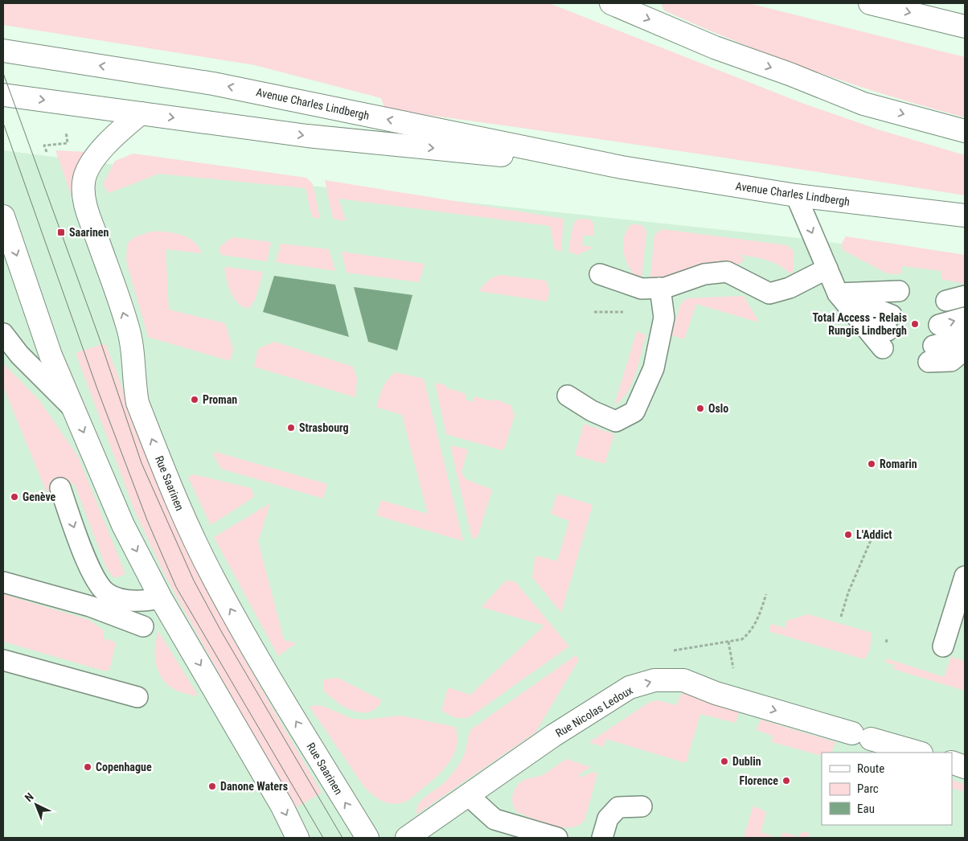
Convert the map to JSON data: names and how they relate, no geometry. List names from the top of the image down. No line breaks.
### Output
{"streets":{"main road":["Avenue Charles Lindbergh","Rue Saarinen","Rue Nicolas Ledoux"]},"crossings":[["Avenue Charles Lindbergh","Rue Saarinen"]],"one_way":["Rue Nicolas Ledoux"],"places":{"transit":["Saarinen"],"other":["Total Access - Relais Rungis Lindbergh","Proman","Oslo","Strasbourg","Romarin","Genève","L'Addict","Dublin","Copenhague","Florence","Danone Waters"]},"legend":["Route","Parc","Eau"],"north":"top left"}
